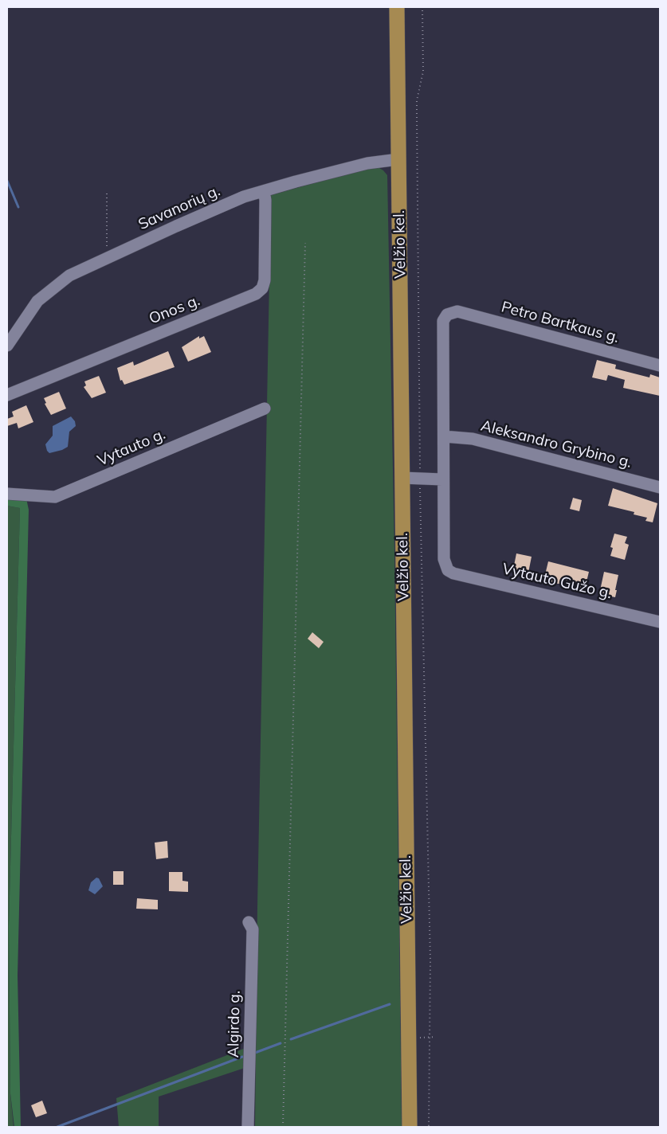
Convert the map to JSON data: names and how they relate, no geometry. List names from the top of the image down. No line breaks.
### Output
{"streets":{"main road":["Velžio kel."],"street":["Savanorių g.","Onos g.","Petro Bartkaus g.","Aleksandro Grybino g.","Vytauto g.","Vytauto Gužo g.","Algirdo g."]},"crossings":[["Savanorių g.","Velžio kel."],["Savanorių g.","Onos g."],["Petro Bartkaus g.","Aleksandro Grybino g."]]}
